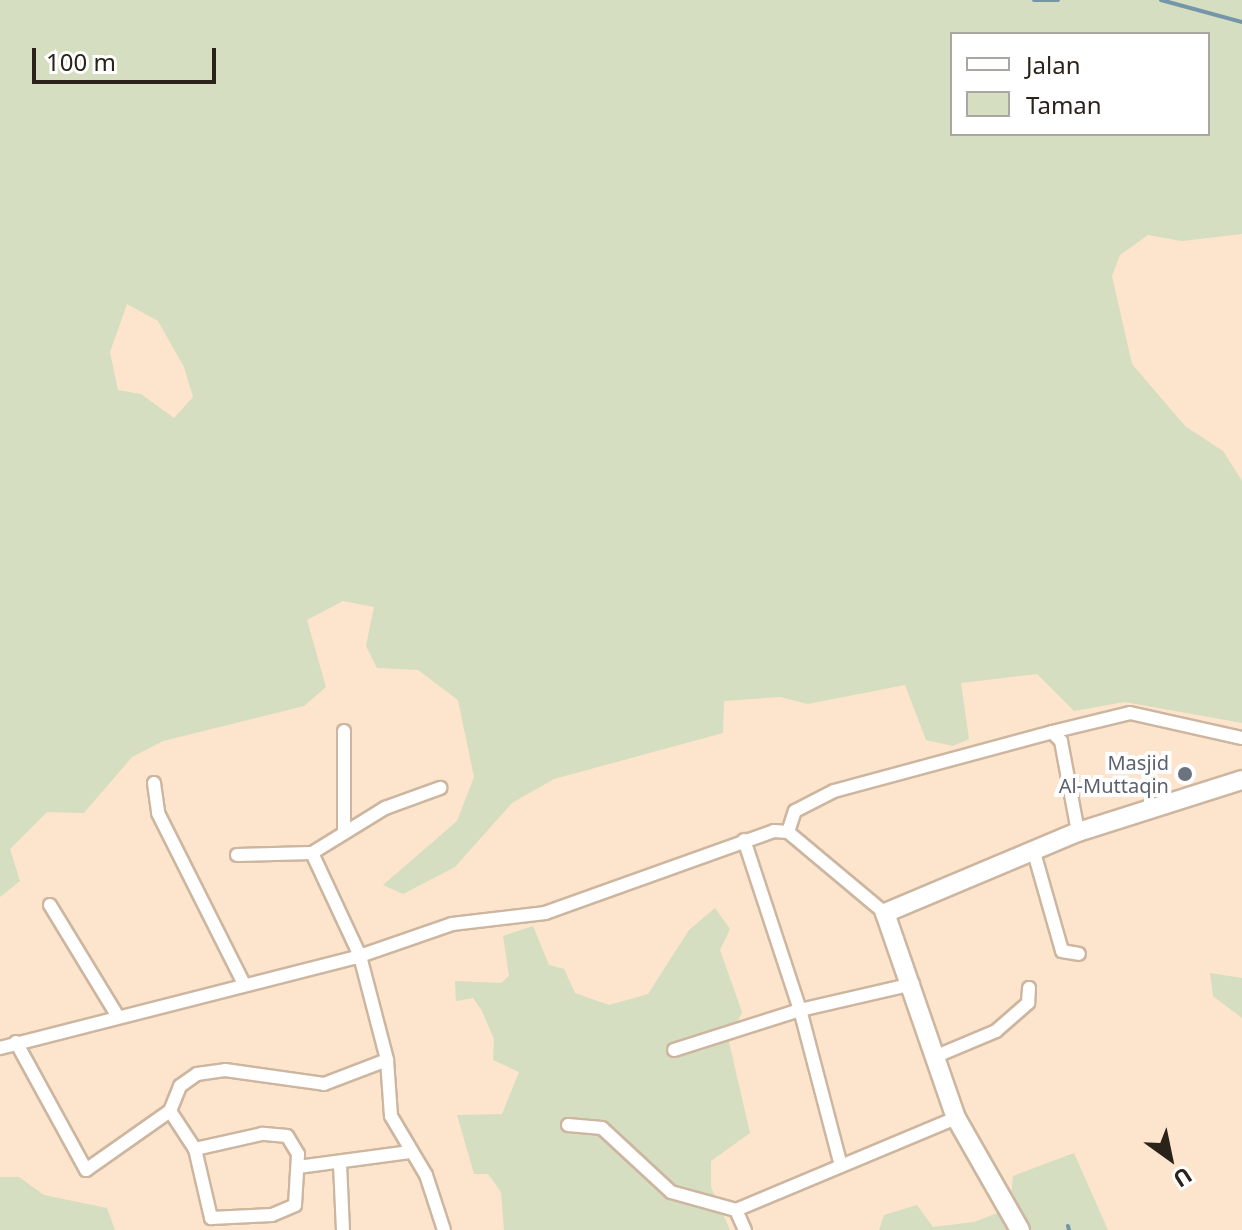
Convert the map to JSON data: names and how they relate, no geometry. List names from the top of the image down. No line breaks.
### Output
{"places":["Masjid Al-Muttaqin"],"legend":["Jalan","Taman"],"scale_bar":"100 m","north":"bottom right"}
